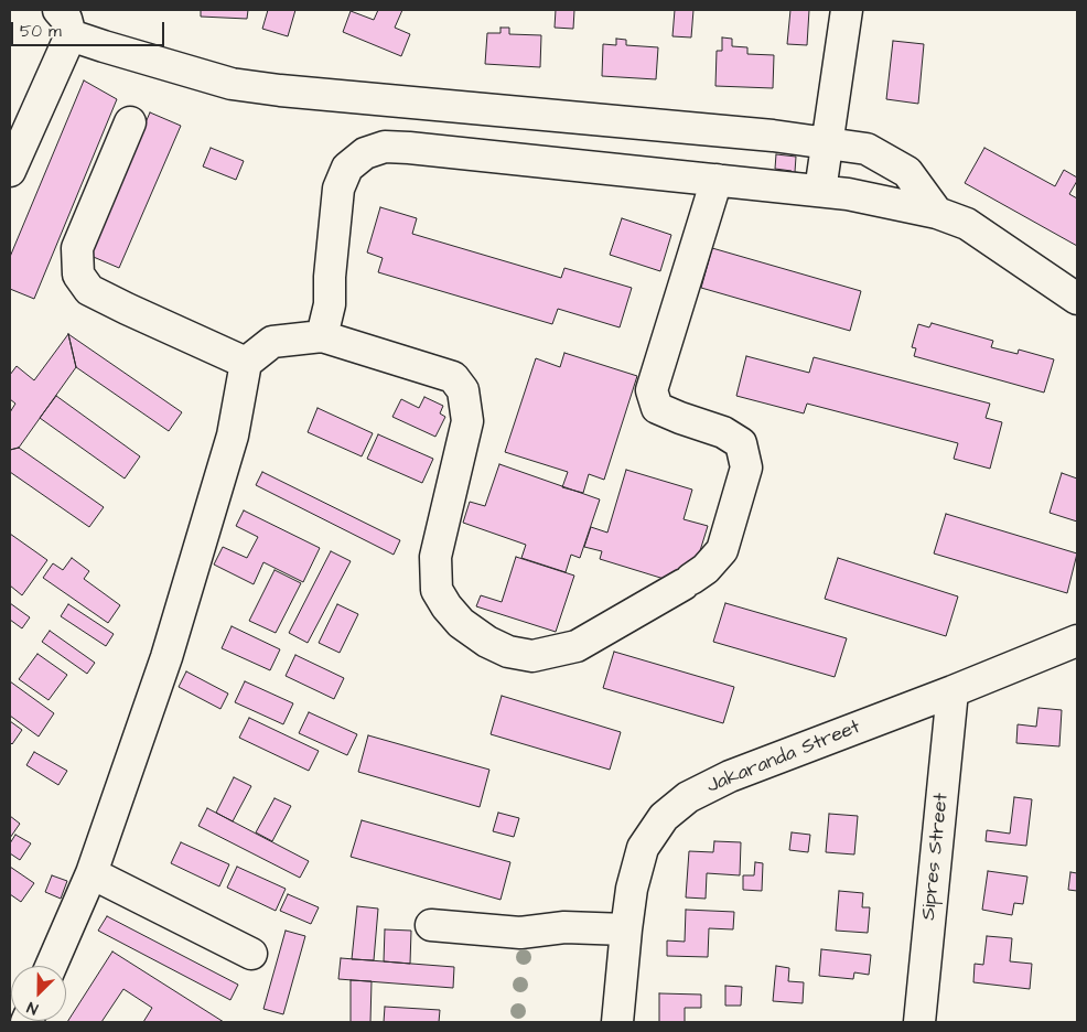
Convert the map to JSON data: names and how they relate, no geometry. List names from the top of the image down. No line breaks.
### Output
{"streets":{"street":["Jakaranda Street","Sipres Street"]},"crossings":[["Jakaranda Street","Sipres Street"]],"scale_bar":"50 m","north":"bottom left"}
